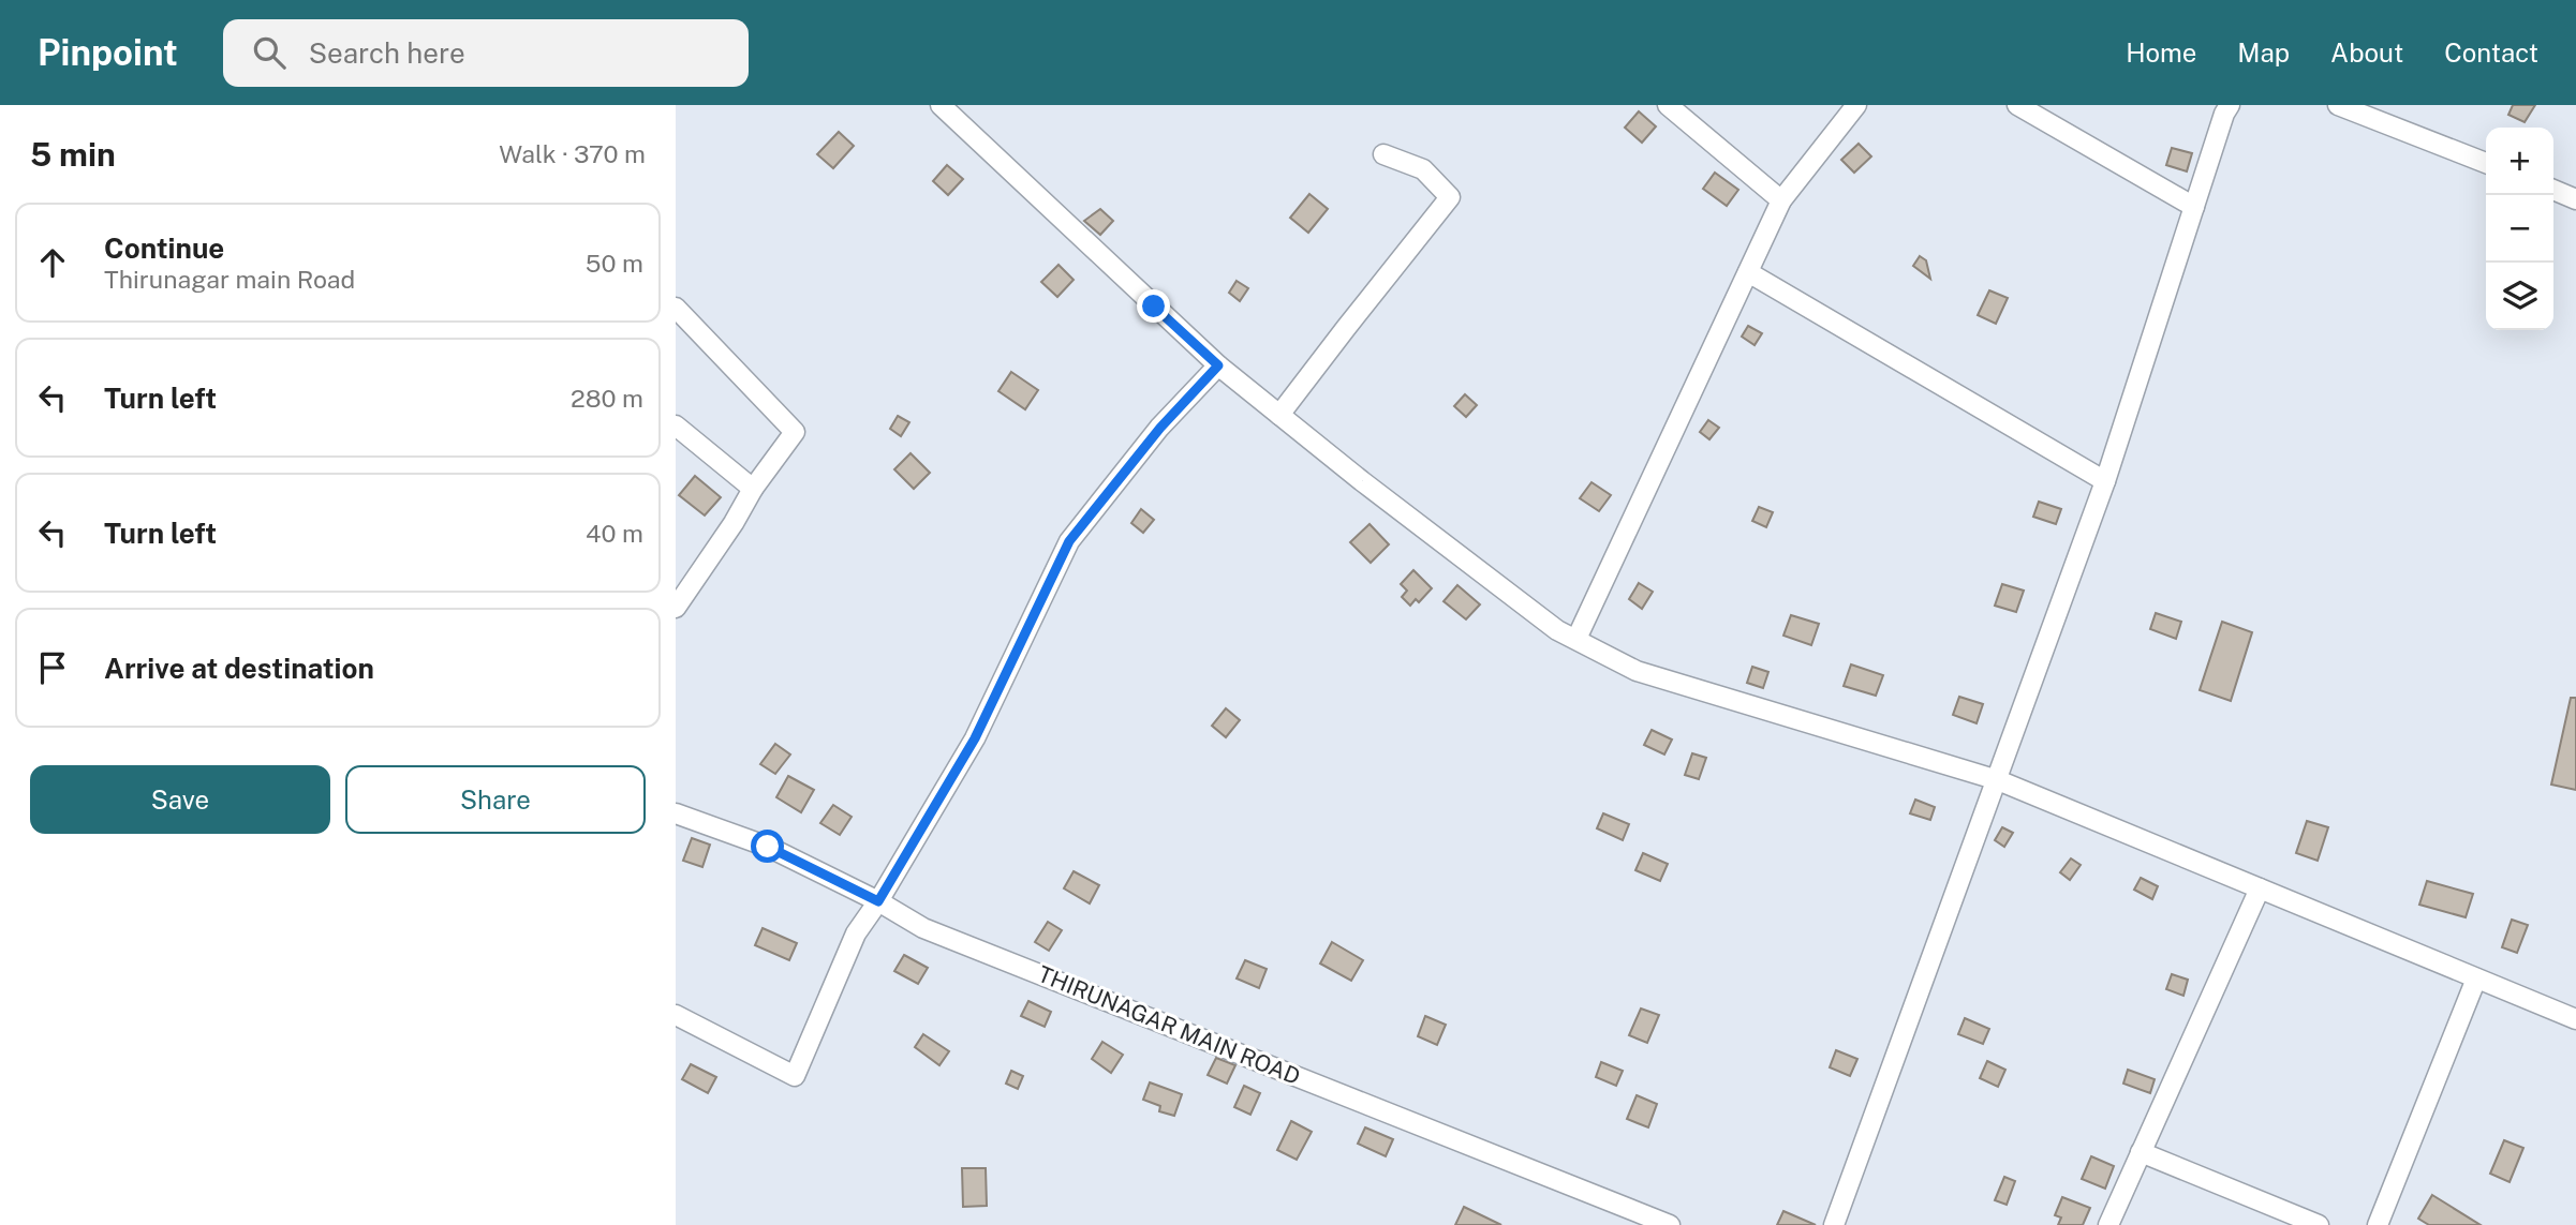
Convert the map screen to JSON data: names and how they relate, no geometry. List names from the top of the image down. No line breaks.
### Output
{"streets":{"street":["THIRUNAGAR MAIN ROAD"]},"page":{"header":"Pinpoint","search":"Search here","nav":["Home","Map","About","Contact"],"heading":["5 min","Walk · 370 m"],"map_buttons":["+","−"],"list":[["Continue","Thirunagar main Road","50 m"],["Turn left","280 m"],["Turn left","40 m"],"Arrive at destination"],"buttons":["Save","Share"]}}
